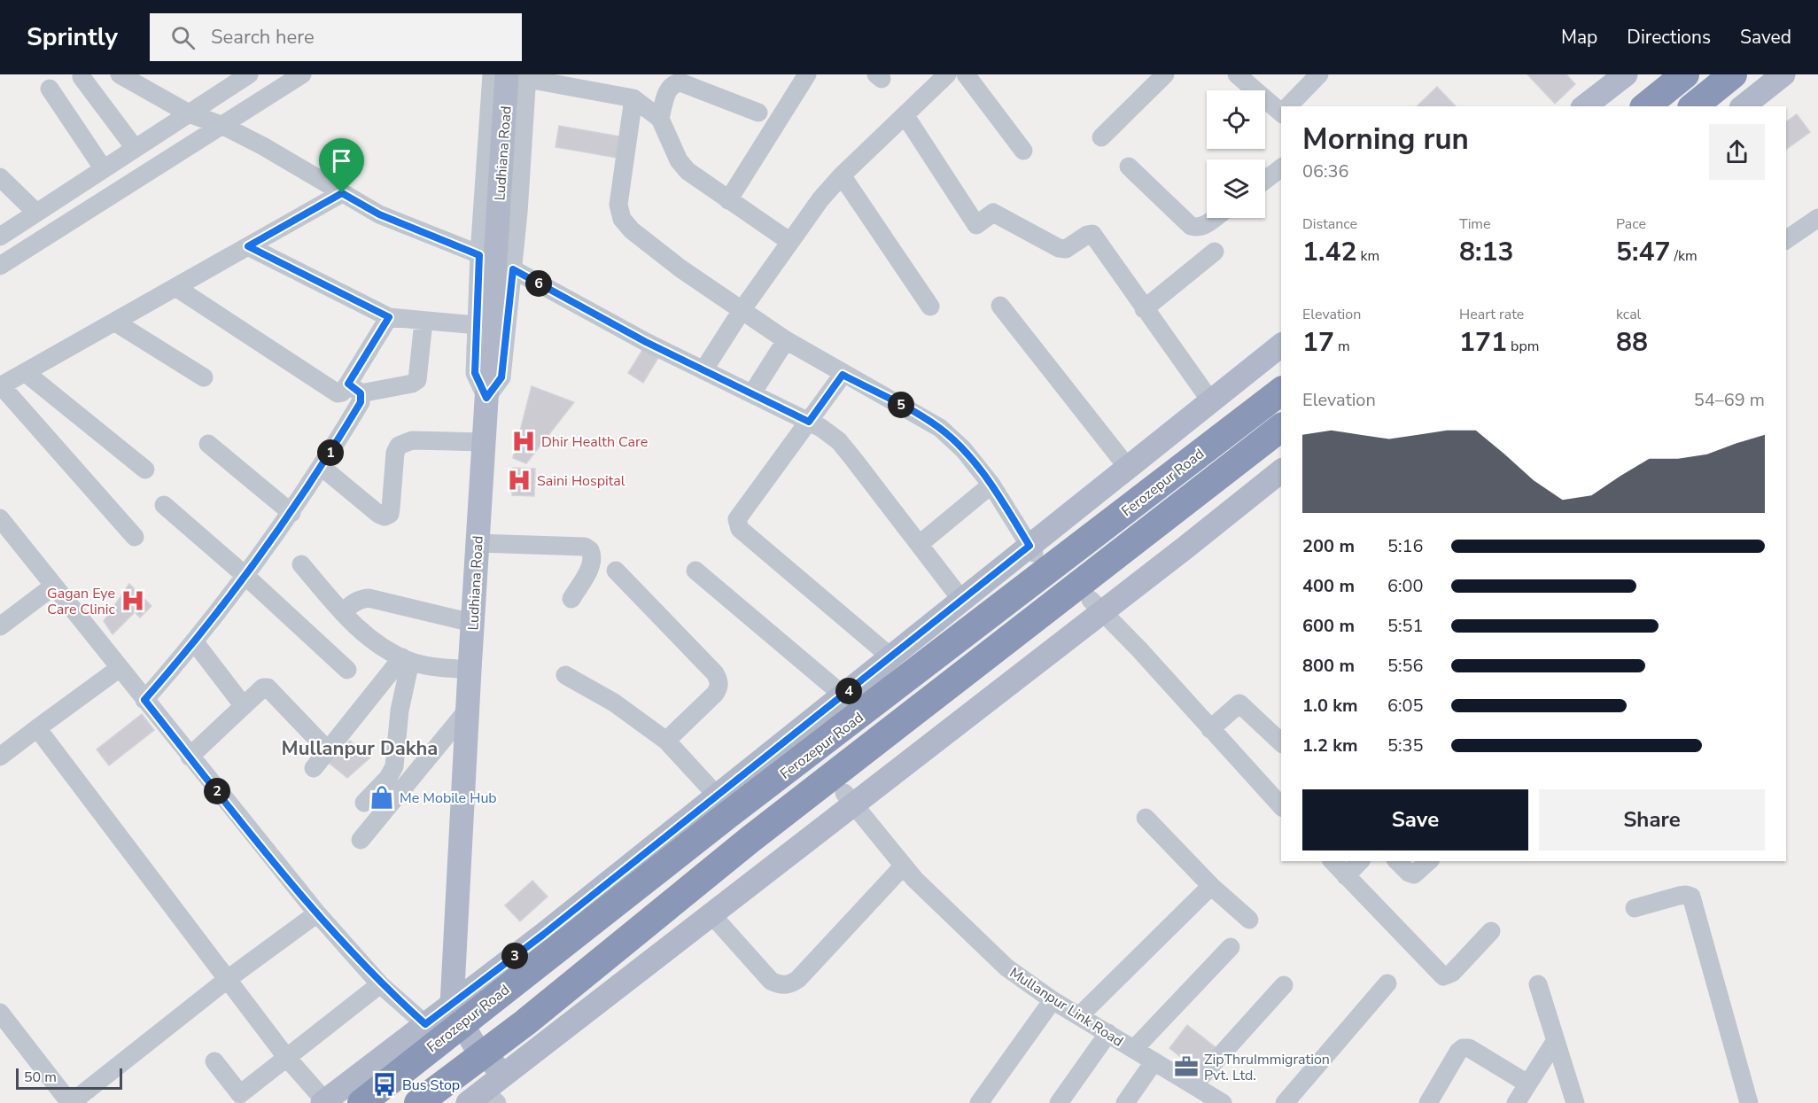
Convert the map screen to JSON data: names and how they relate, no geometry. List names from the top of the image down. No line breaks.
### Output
{"streets":{"highway":["Ferozepur Road"],"main road":["Ludhiana Road"],"street":["Mullanpur Link Road"]},"districts":["Mullanpur Dakha"],"places":{"hospital":["Dhir Health Care","Saini Hospital","Gagan Eye Care Clinic"],"shop":["Me Mobile Hub"],"office":["ZipThruImmigration Pvt. Ltd."],"bus stop":["Bus Stop"]},"scale_bar":"50 m","page":{"header":"Sprintly","search":"Search here","nav":["Map","Directions","Saved"],"heading":["Morning run","06:36"],"stats":[["Distance","1.42 km"],["Time","8:13"],["Pace","5:47 /km"],["Elevation","17 m"],["Heart rate","171 bpm"],["kcal","88"]],"pins":["6","5","1","4","2","3"],"chart":["Elevation","54–69 m"],"list":[{"name":"200 m","note":"5:16"},{"name":"400 m","note":"6:00"},{"name":"600 m","note":"5:51"},{"name":"800 m","note":"5:56"},{"name":"1.0 km","note":"6:05"},{"name":"1.2 km","note":"5:35"}],"buttons":["Save","Share"],"scale":"50 m"}}
